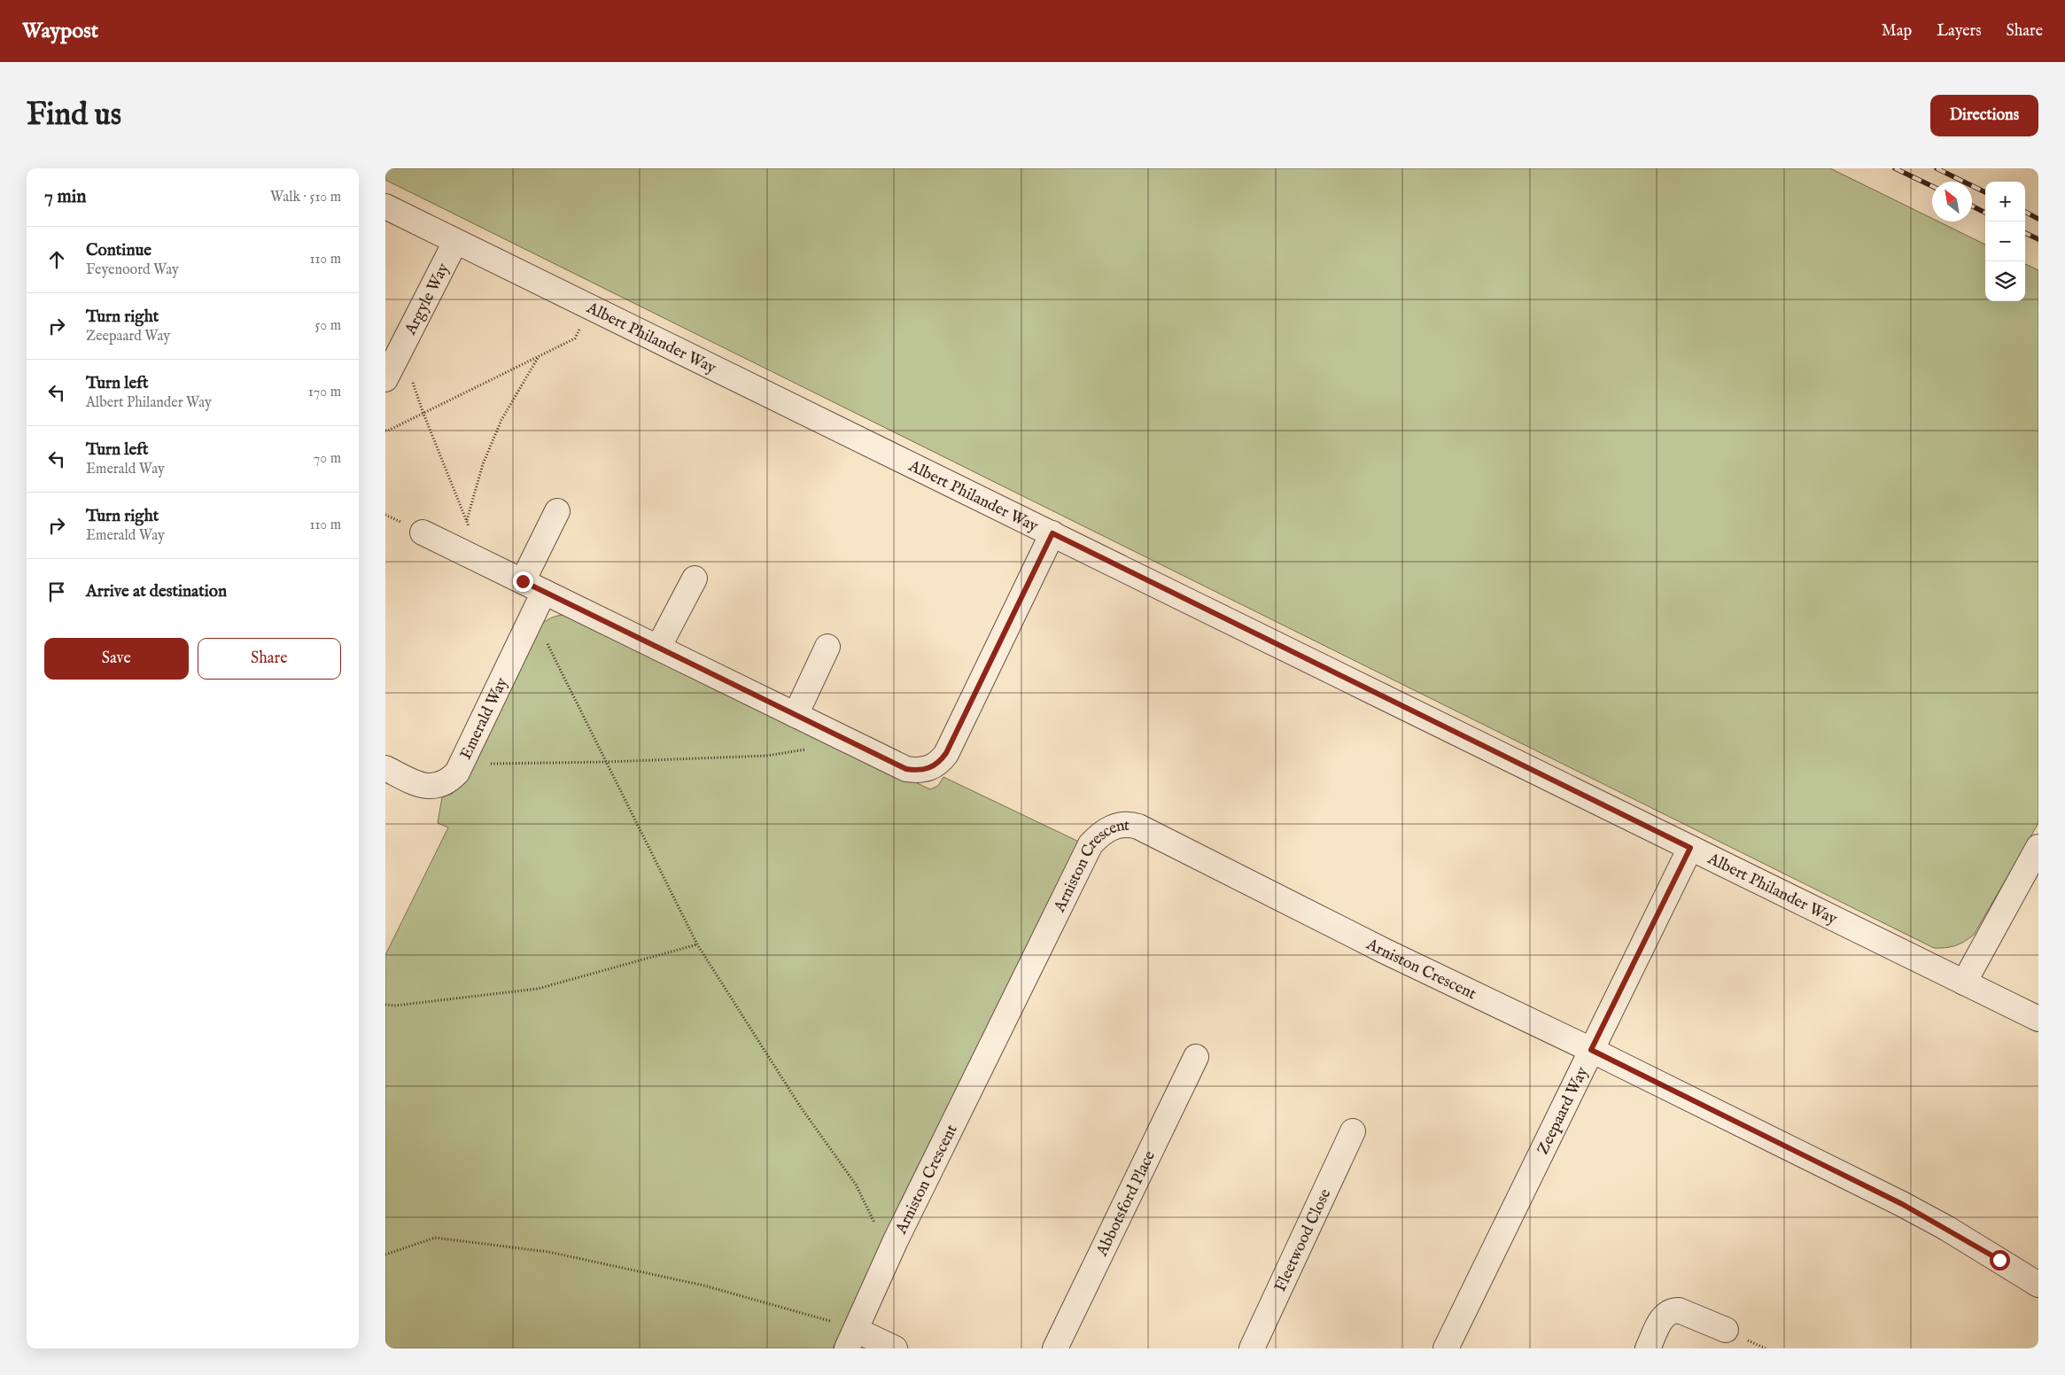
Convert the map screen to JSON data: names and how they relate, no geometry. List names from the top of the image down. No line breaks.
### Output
{"streets":{"street":["Argyle Way","Albert Philander Way","Emerald Way","Arniston Crescent","Zeepaard Way","Abbotsford Place","Fleetwood Close"]},"crossings":[["Argyle Way","Albert Philander Way"],["Albert Philander Way","Zeepaard Way"],["Arniston Crescent","Zeepaard Way"]],"north":"top left","page":{"header":"Waypost","nav":["Map","Layers","Share"],"buttons":["Directions",["Save","Share"]],"title":"Find us","heading":["7 min","Walk · 510 m"],"map_buttons":["+","−"],"list":[["Continue","Feyenoord Way","110 m"],["Turn right","Zeepaard Way","50 m"],["Turn left","Albert Philander Way","170 m"],["Turn left","Emerald Way","70 m"],["Turn right","Emerald Way","110 m"],"Arrive at destination"]}}
